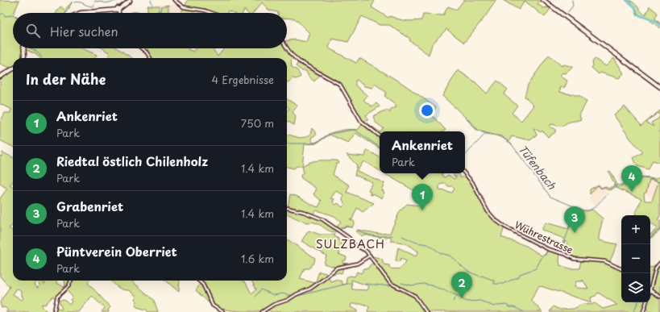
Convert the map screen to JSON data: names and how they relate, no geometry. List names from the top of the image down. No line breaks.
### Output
{"streets":{"street":["Wührestrasse"]},"districts":["SULZBACH"],"water":["Tüfenbach"],"page":{"search":"Hier suchen","heading":["In der Nähe","4 Ergebnisse"],"list":[{"mark":"1","name":"Ankenriet","note":"Park","value":"750 m"},{"mark":"2","name":"Riedtal östlich Chilenholz","note":"Park","value":"1.4 km"},{"mark":"3","name":"Grabenriet","note":"Park","value":"1.4 km"},{"mark":"4","name":"Püntverein Oberriet","note":"Park","value":"1.6 km"}],"popup":["Ankenriet","Park"],"pins":["4","1","3","2"],"map_buttons":["+","−"]}}
